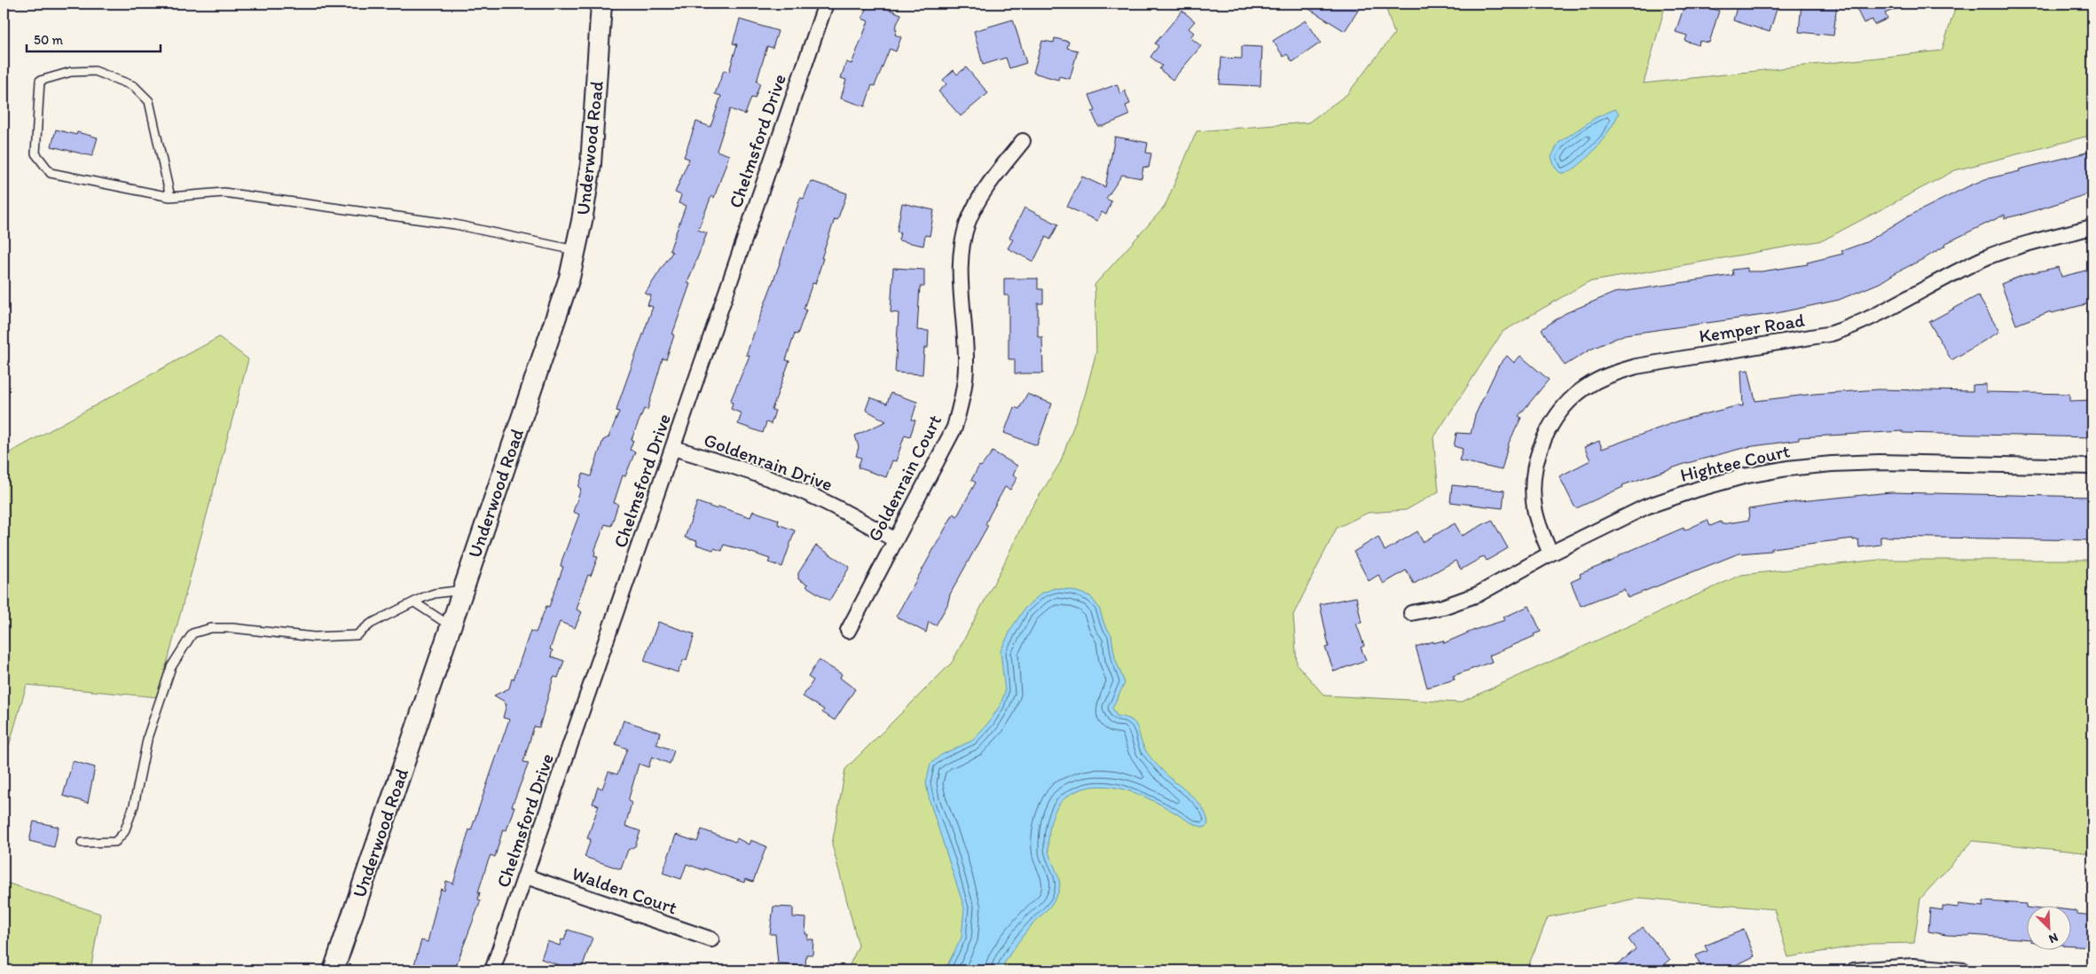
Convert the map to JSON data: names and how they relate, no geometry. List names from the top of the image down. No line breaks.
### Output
{"streets":{"street":["Chelmsford Drive","Underwood Road","Kemper Road","Goldenrain Drive","Hightee Court","Goldenrain Court","Walden Court"]},"crossings":[["Chelmsford Drive","Goldenrain Drive"],["Chelmsford Drive","Walden Court"],["Kemper Road","Hightee Court"],["Goldenrain Drive","Goldenrain Court"]],"scale_bar":"50 m","north":"bottom right"}
